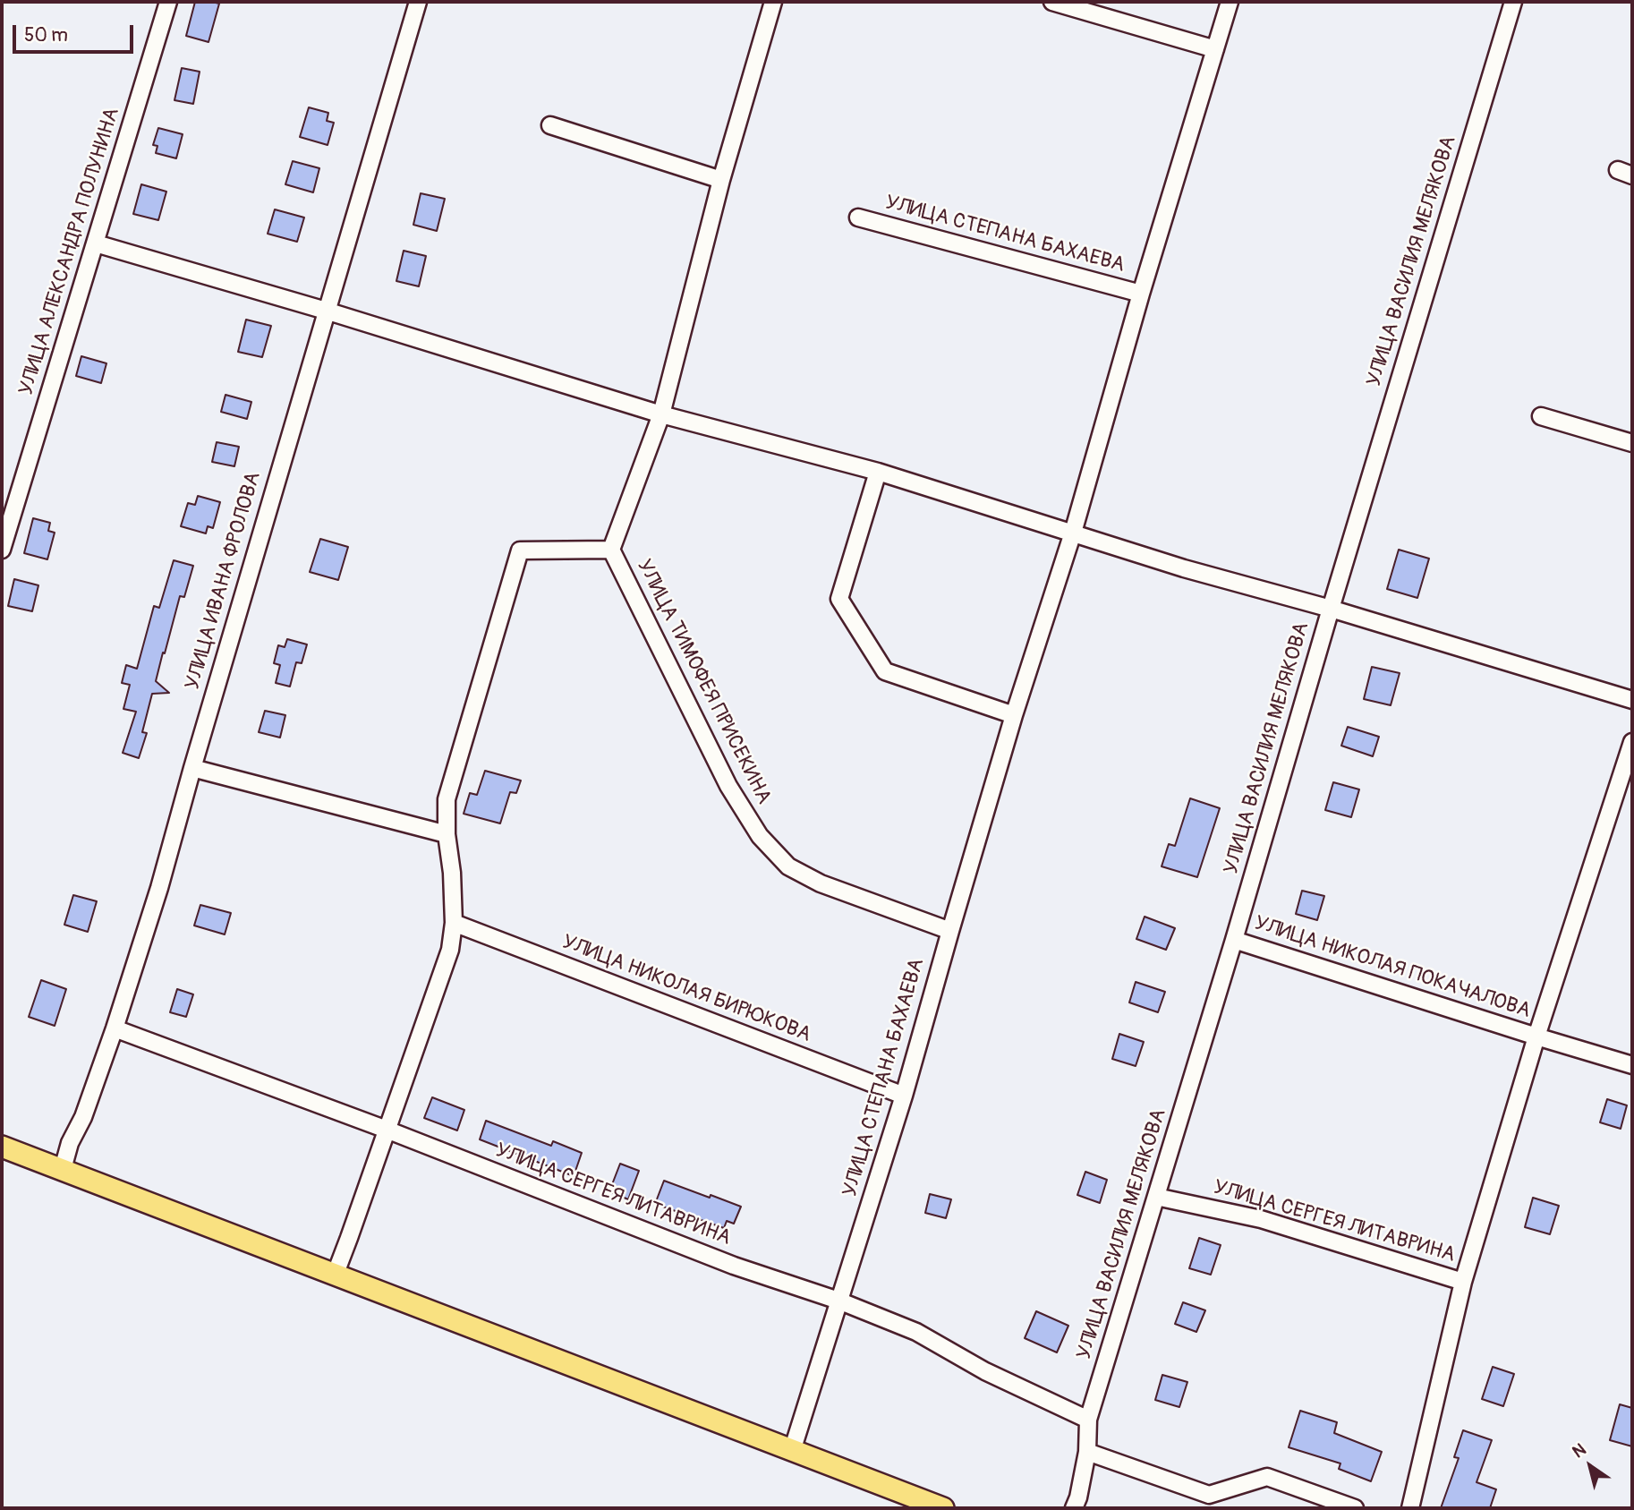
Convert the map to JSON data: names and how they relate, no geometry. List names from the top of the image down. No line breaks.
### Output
{"streets":{"street":["УЛИЦА СТЕПАНА БАХАЕВА","УЛИЦА АЛЕКСАНДРА ПОЛУНИНА","УЛИЦА ВАСИЛИЯ МЕЛЯКОВА","УЛИЦА ИВАНА ФРОЛОВА","УЛИЦА ТИМОФЕЯ ПРИСЕКИНА","УЛИЦА НИКОЛАЯ ПОКАЧАЛОВА","УЛИЦА НИКОЛАЯ БИРЮКОВА","УЛИЦА СЕРГЕЯ ЛИТАВРИНА"]},"crossings":[["УЛИЦА СТЕПАНА БАХАЕВА","УЛИЦА ТИМОФЕЯ ПРИСЕКИНА"],["УЛИЦА СТЕПАНА БАХАЕВА","УЛИЦА НИКОЛАЯ БИРЮКОВА"],["УЛИЦА СТЕПАНА БАХАЕВА","УЛИЦА СЕРГЕЯ ЛИТАВРИНА"],["УЛИЦА ВАСИЛИЯ МЕЛЯКОВА","УЛИЦА НИКОЛАЯ ПОКАЧАЛОВА"],["УЛИЦА ВАСИЛИЯ МЕЛЯКОВА","УЛИЦА СЕРГЕЯ ЛИТАВРИНА"],["УЛИЦА ИВАНА ФРОЛОВА","УЛИЦА СЕРГЕЯ ЛИТАВРИНА"],["УЛИЦА НИКОЛАЯ ПОКАЧАЛОВА","УЛИЦА СЕРГЕЯ ЛИТАВРИНА"]],"scale_bar":"50 m","north":"top left"}
